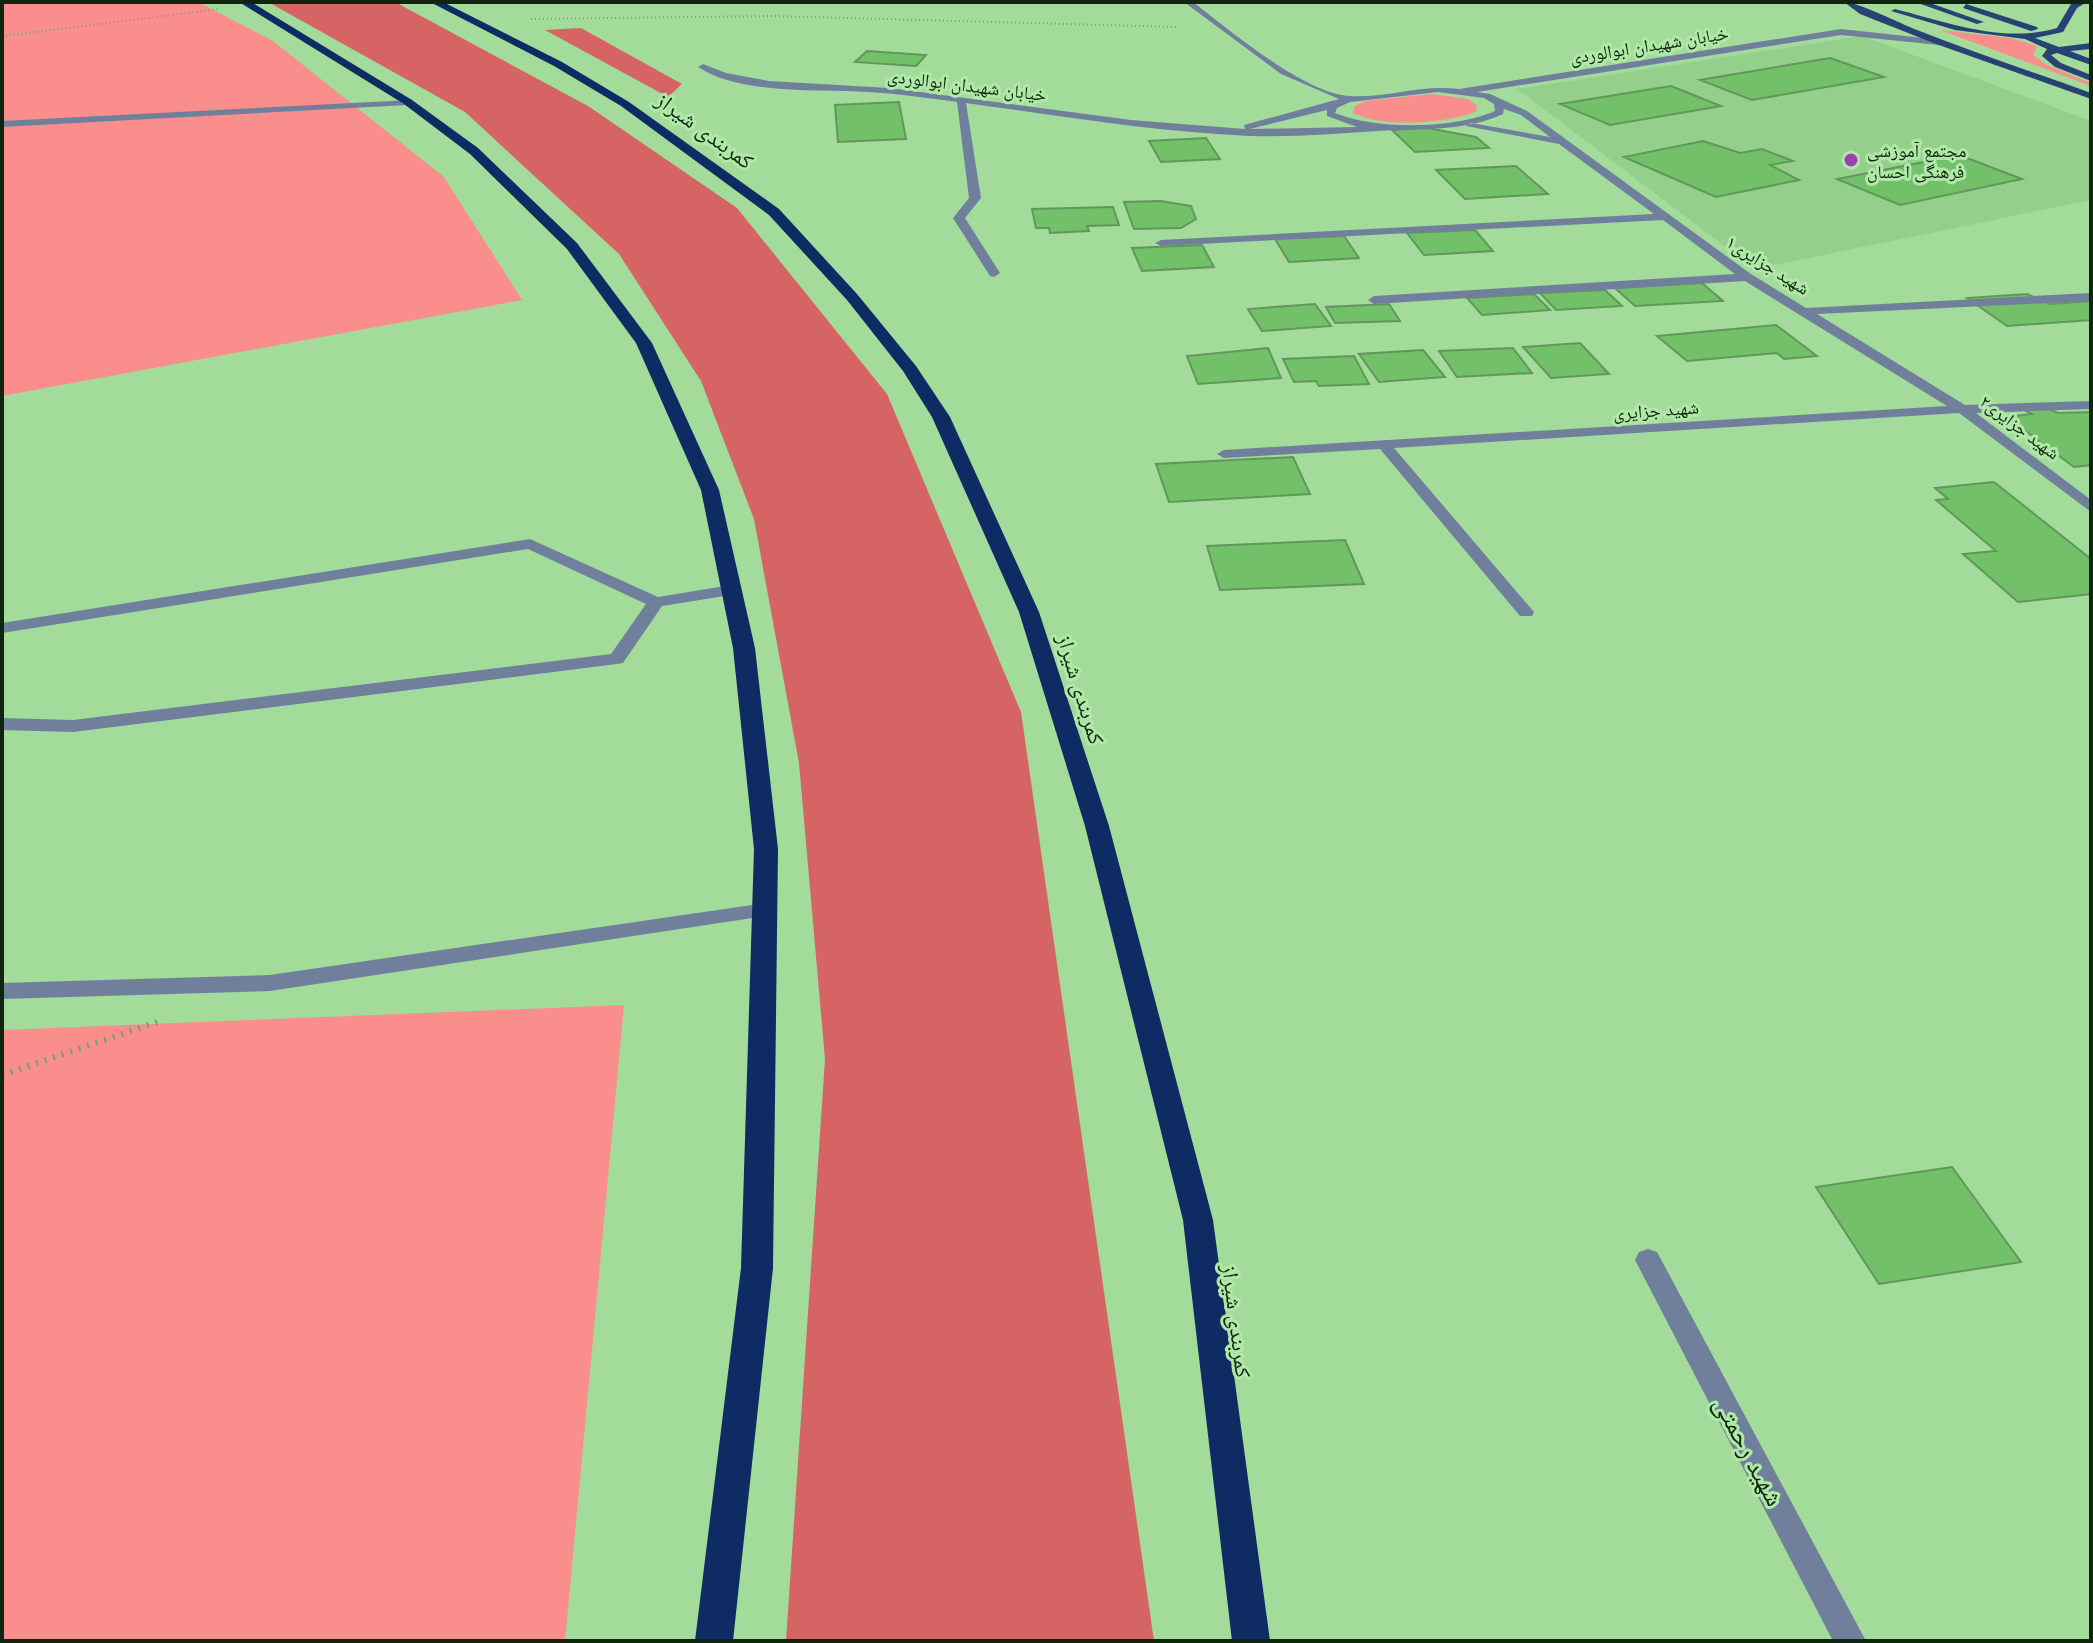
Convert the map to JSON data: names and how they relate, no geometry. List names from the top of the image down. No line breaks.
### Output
{"streets":{"highway":["کمربندی شیراز"],"street":["خیابان شهیدان ابوالوردی","شهید جزایری۱","شهید جزایری","شهید جزایری۲","شهید رحمتی"]},"crossings":[["خیابان شهیدان ابوالوردی","شهید جزایری۱"],["شهید جزایری۱","شهید جزایری"],["شهید جزایری۱","شهید جزایری۲"],["شهید جزایری","شهید جزایری۲"]],"places":["مجتمع آموزشی فرهنگی احسان"]}
